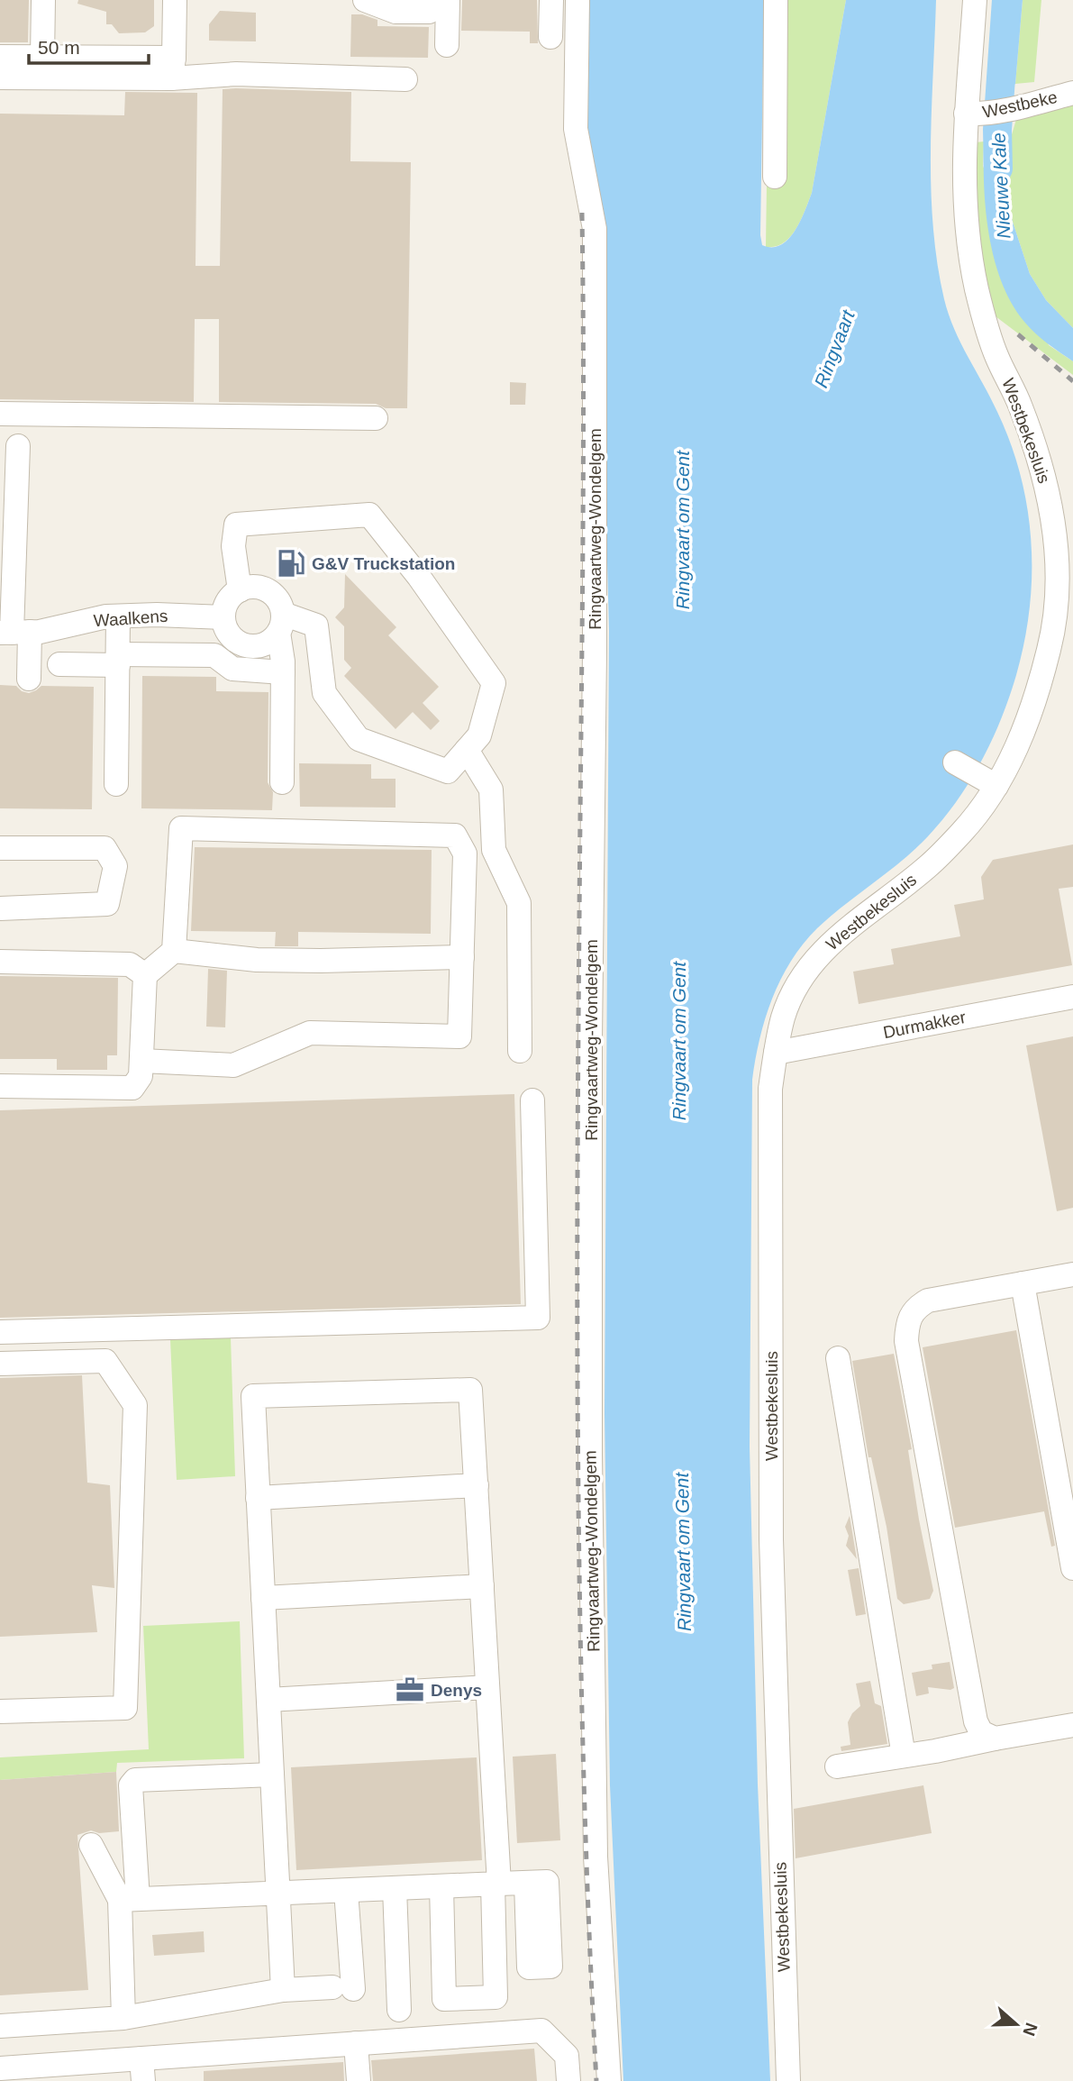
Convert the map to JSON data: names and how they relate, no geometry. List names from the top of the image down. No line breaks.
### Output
{"streets":{"street":["Westbeke","Westbekesluis","Ringvaartweg-Wondelgem","Waalkens","Durmakker"]},"crossings":[["Westbeke","Westbekesluis"],["Westbekesluis","Durmakker"]],"water":["Nieuwe Kale","Ringvaart","Ringvaart om Gent"],"places":{"fuel station":["G&V Truckstation"],"office":["Denys"]},"scale_bar":"50 m","north":"right"}
